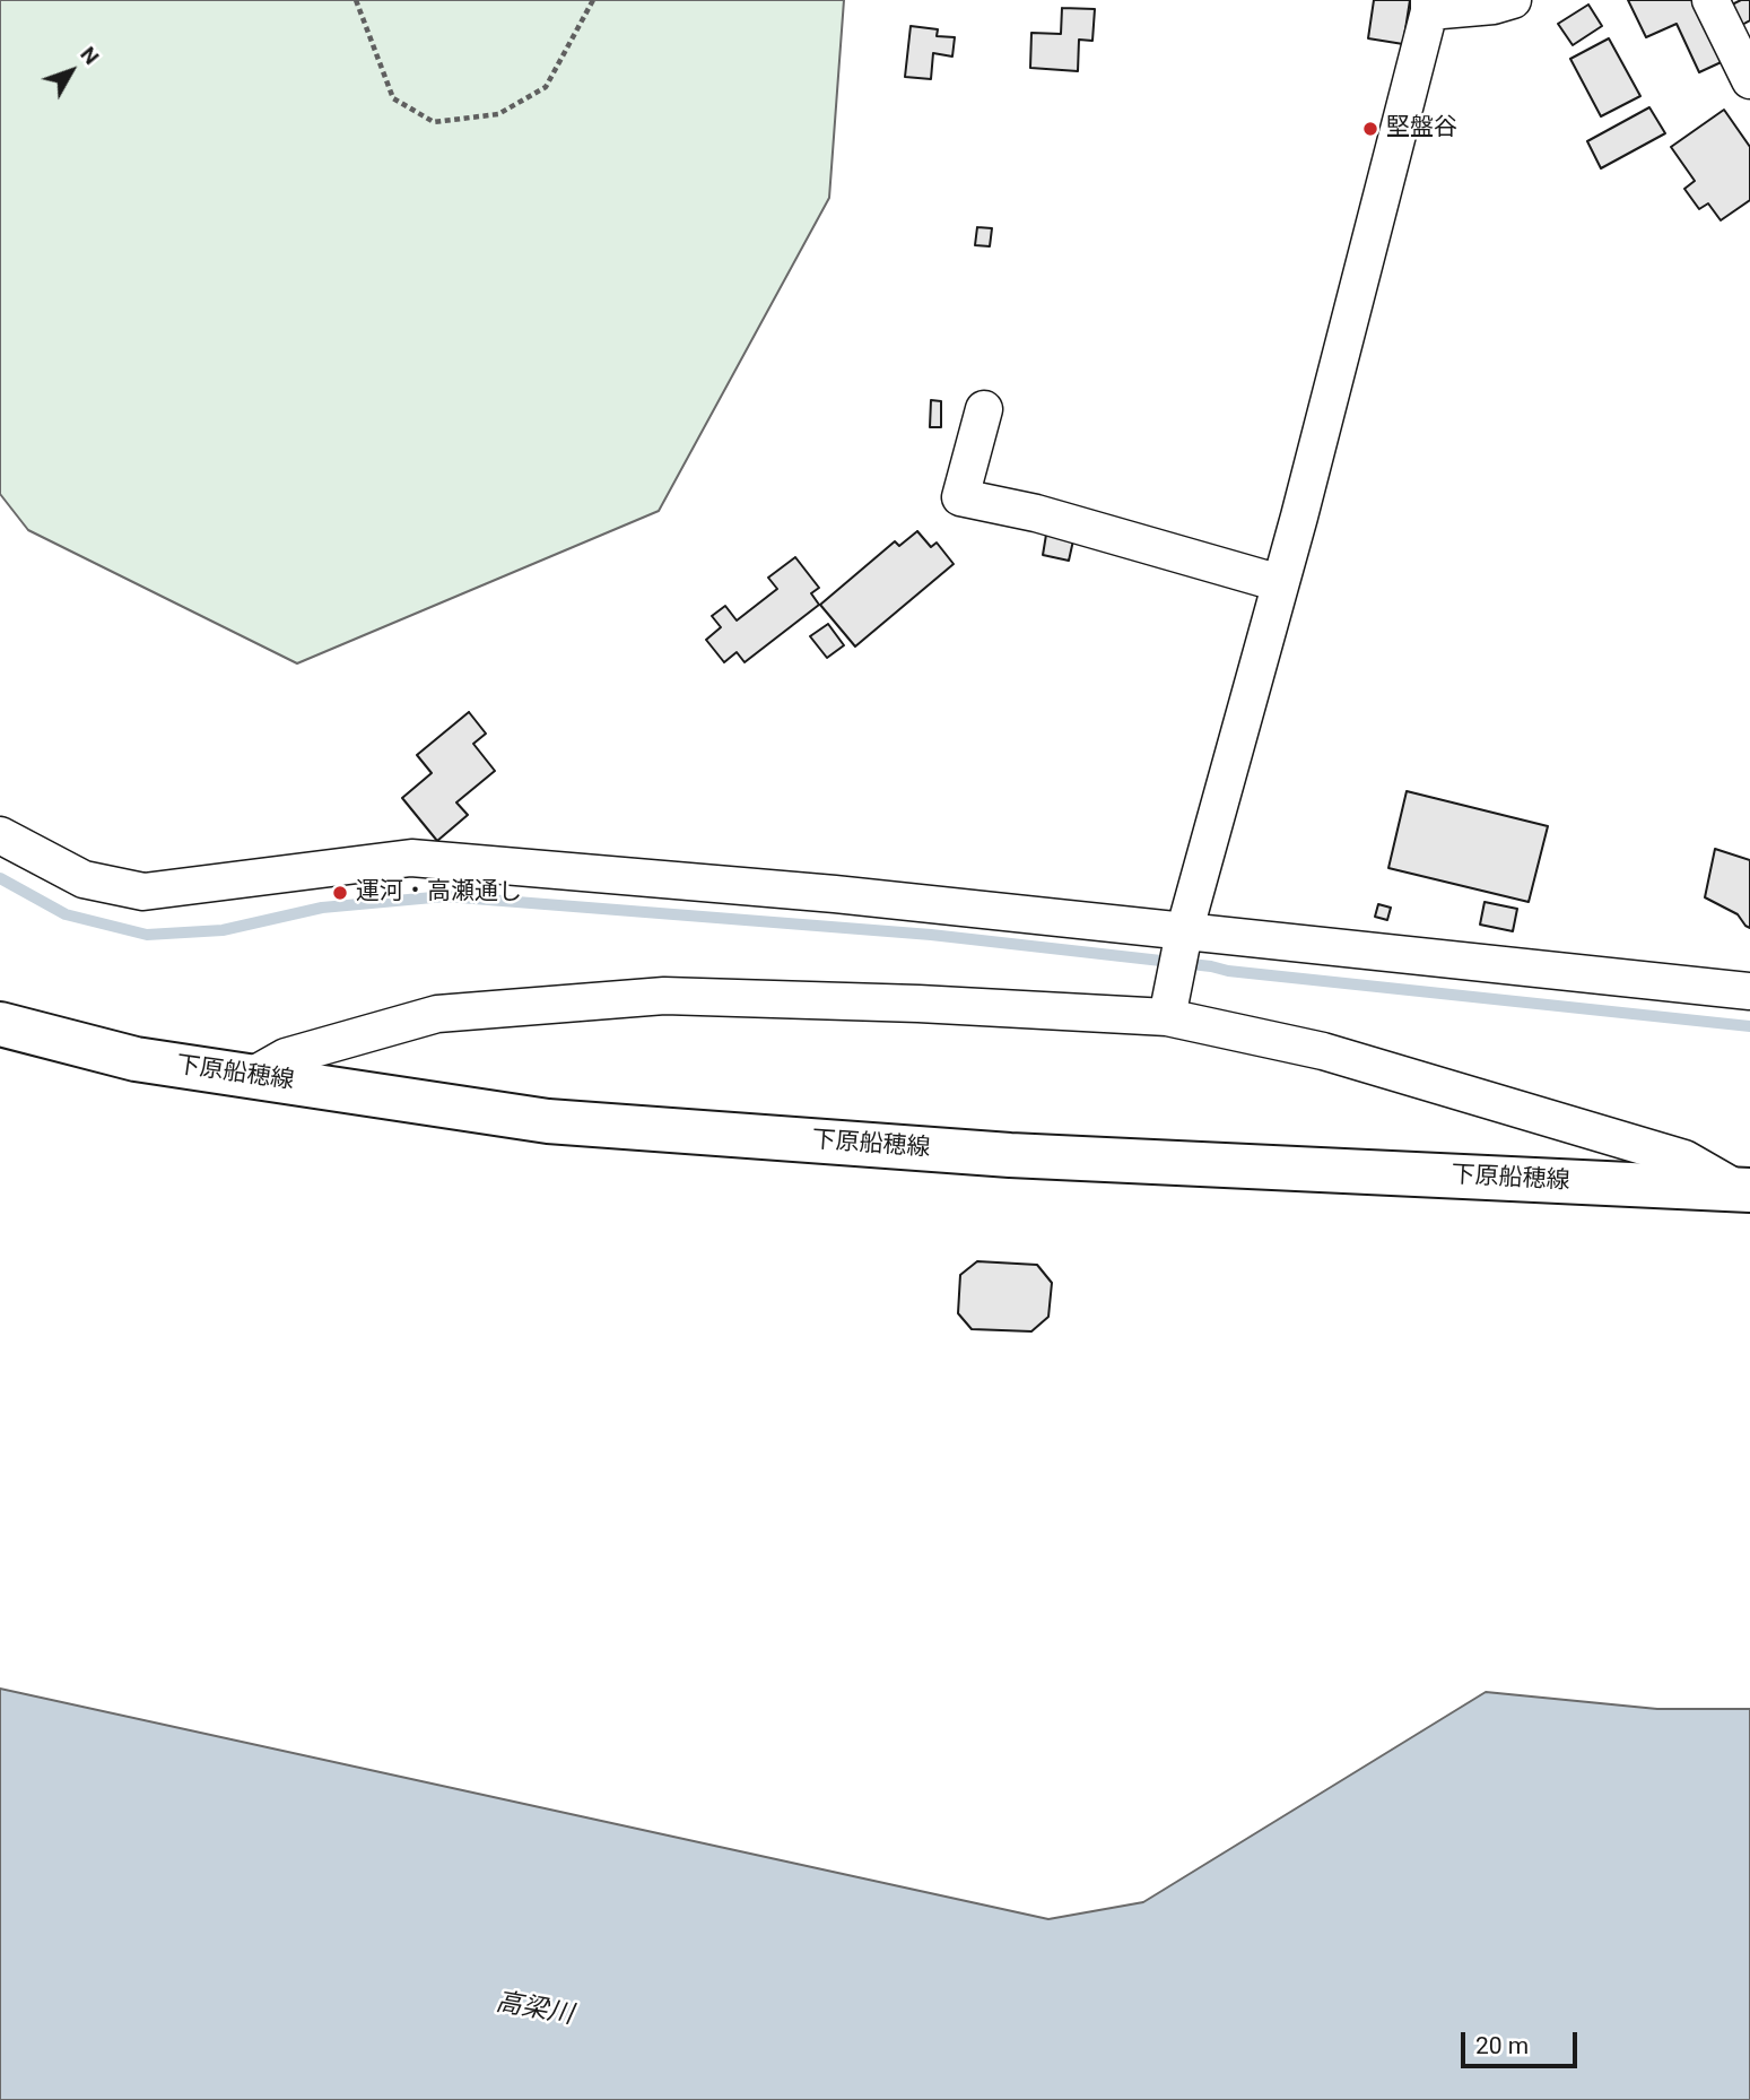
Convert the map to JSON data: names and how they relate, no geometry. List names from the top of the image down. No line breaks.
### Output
{"streets":{"main road":["下原船穂線"]},"water":["高梁川"],"places":["堅盤谷","運河・高瀬通し"],"scale_bar":"20 m","north":"top right"}
